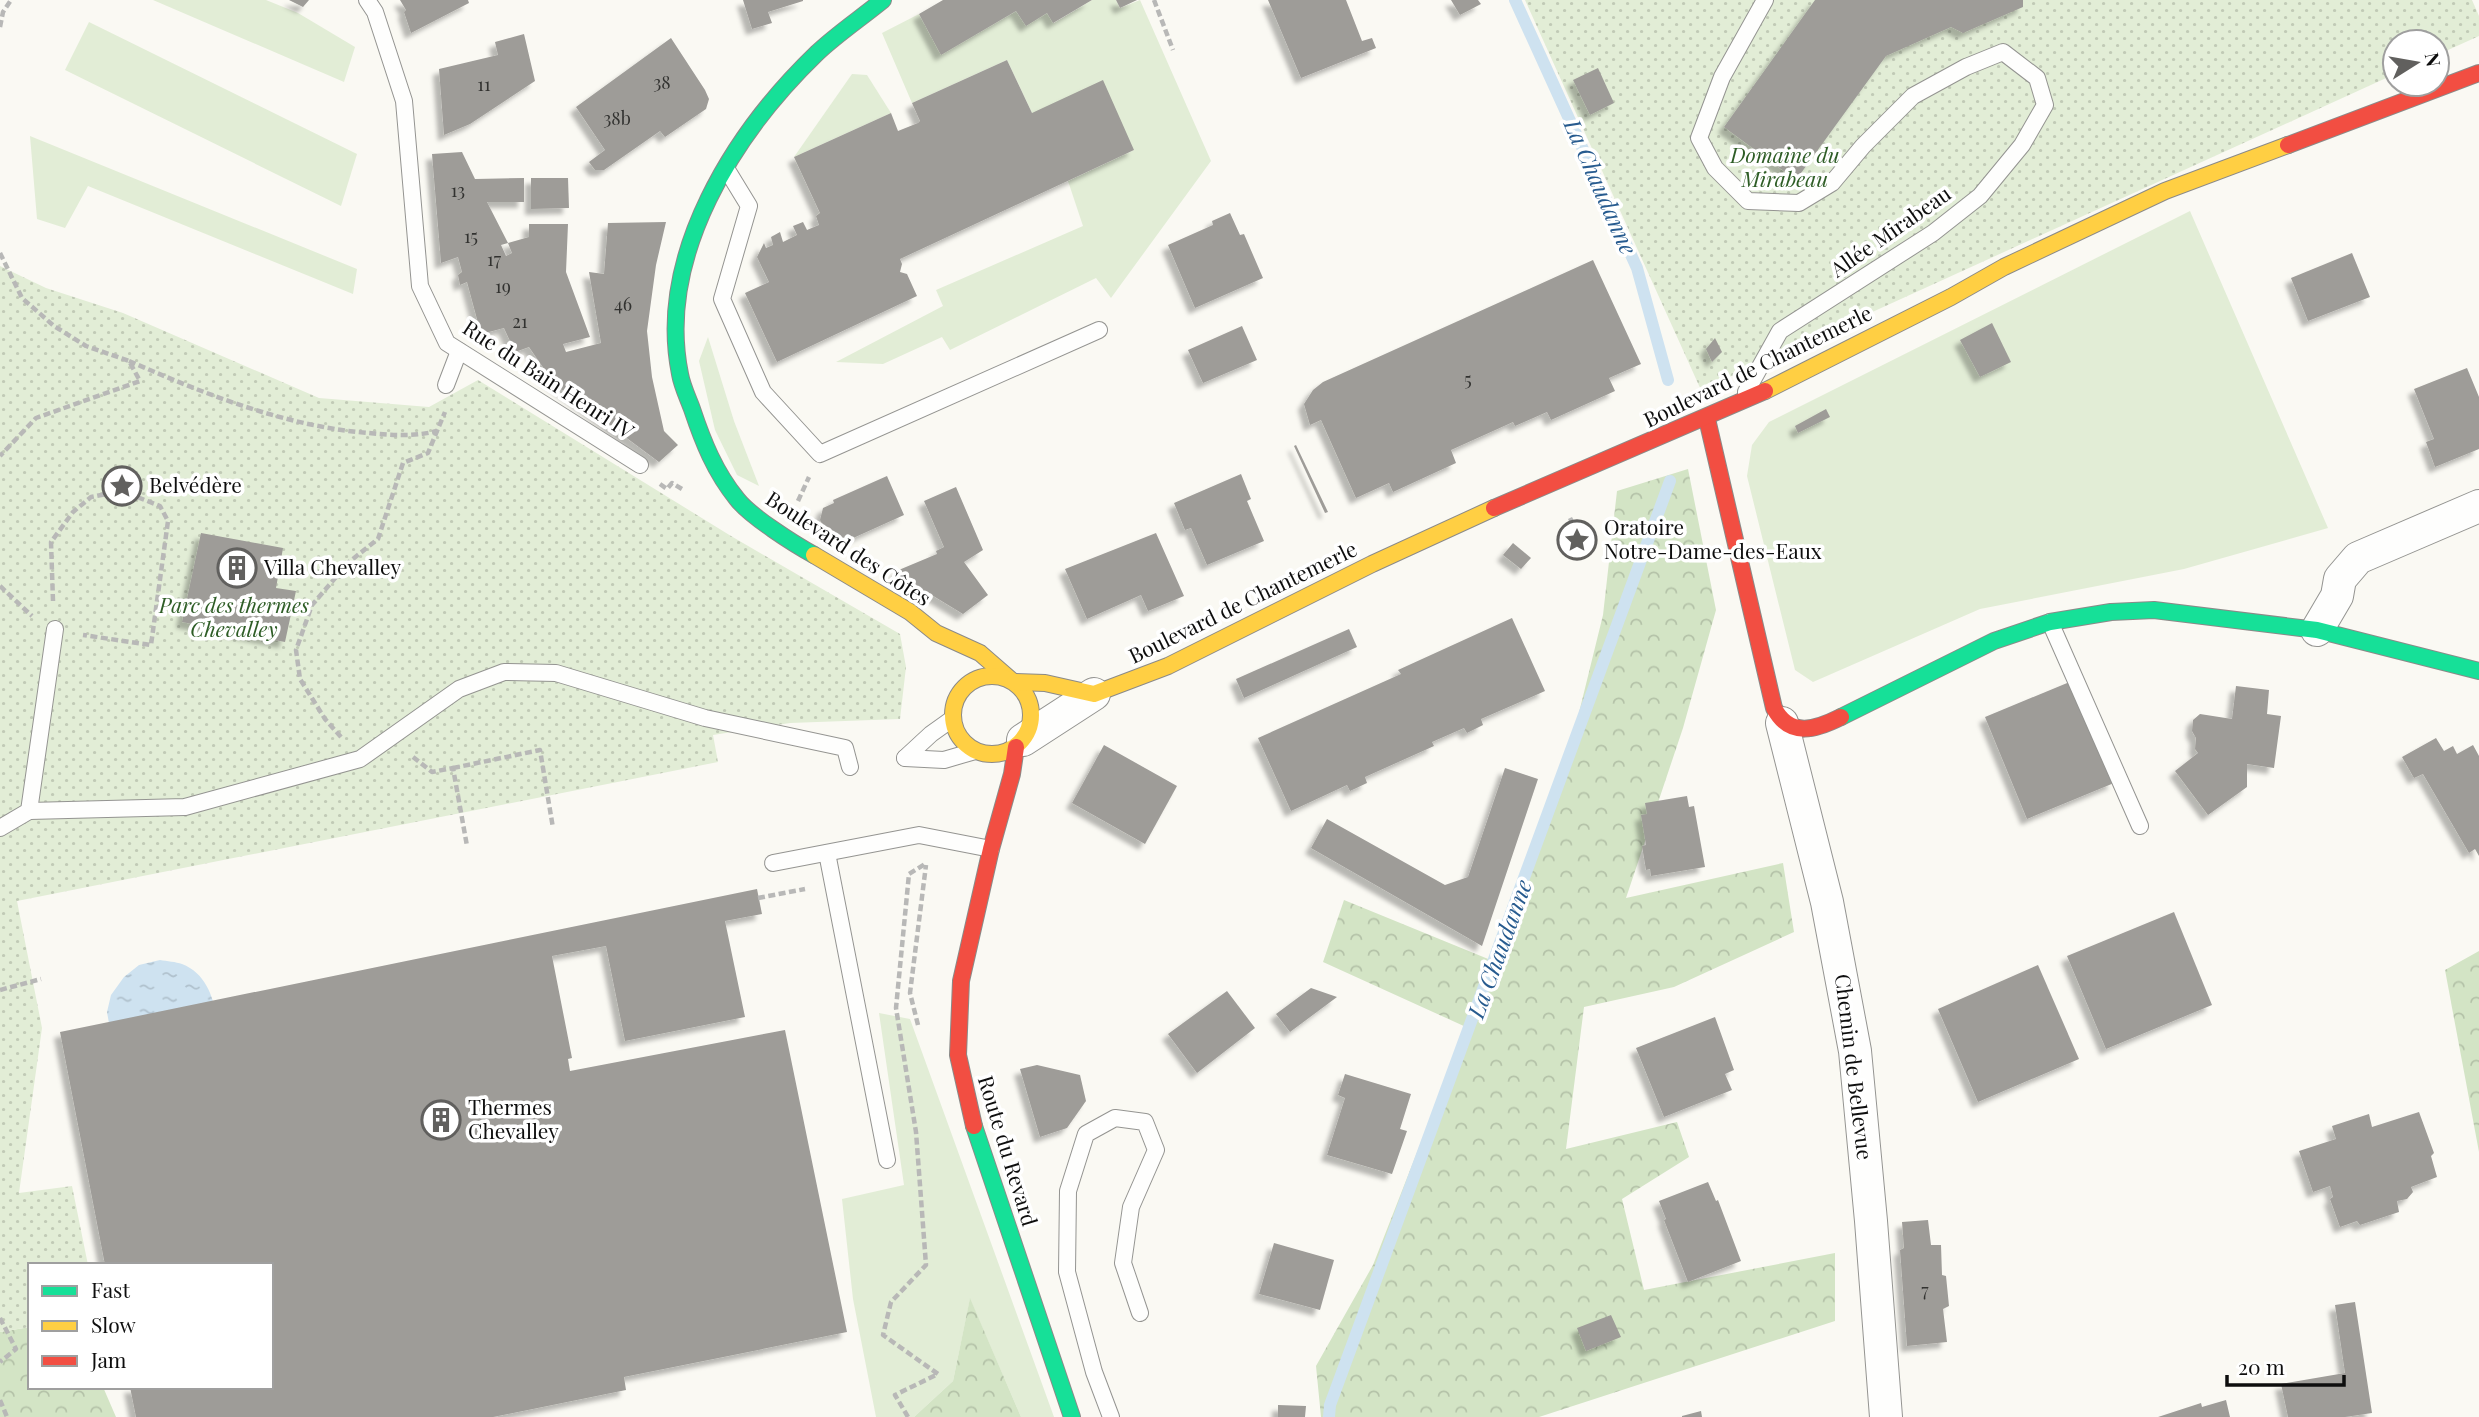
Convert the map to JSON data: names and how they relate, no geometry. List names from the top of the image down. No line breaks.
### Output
{"streets":{"street":["Boulevard de Chantemerle","Boulevard des Côtes","Chemin de Bellevue","Route du Revard"],"lane":["Allée Mirabeau","Rue du Bain Henri IV"]},"crossings":[["Allée Mirabeau","Boulevard de Chantemerle"],["Boulevard des Côtes","Route du Revard"]],"water":["La Chaudanne"],"parks":["Domaine du Mirabeau","Parc des thermes Chevalley"],"places":{"place":["Belvédère","Oratoire Notre-Dame-des-Eaux"],"building":["Villa Chevalley","Thermes Chevalley"]},"house_numbers":["38","11","38b","13","15","17","19","46","21","5","7"],"legend":["Fast","Slow","Jam"],"scale_bar":"20 m","north":"right"}
